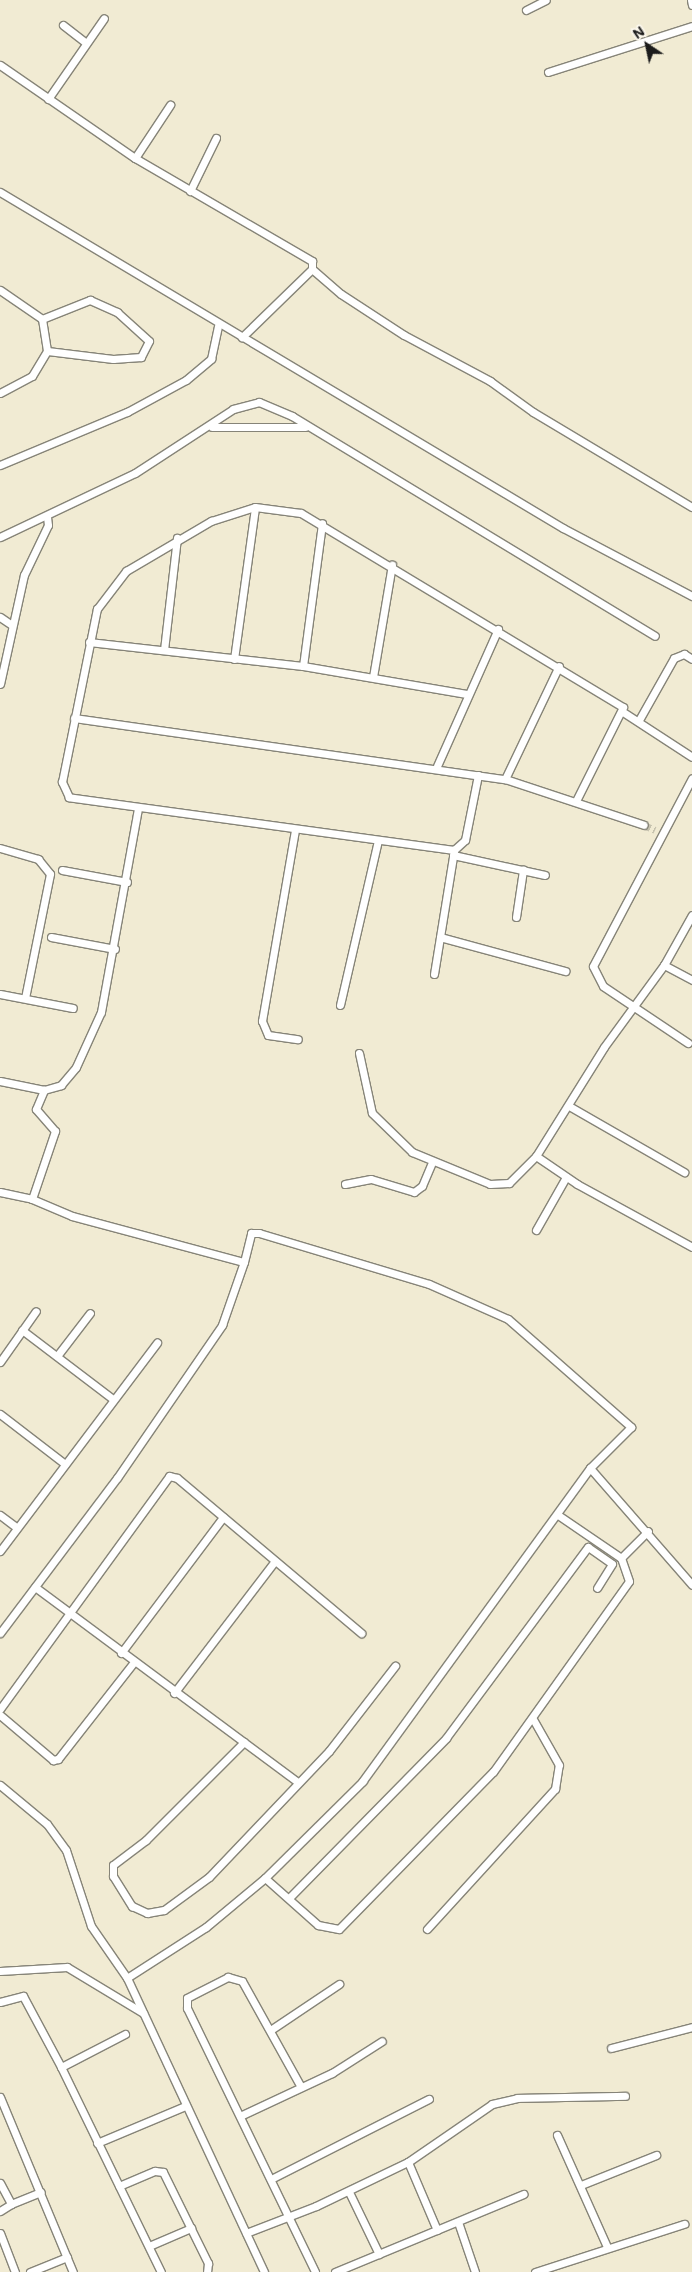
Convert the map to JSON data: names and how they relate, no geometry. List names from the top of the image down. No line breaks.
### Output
{"north":"top left"}
